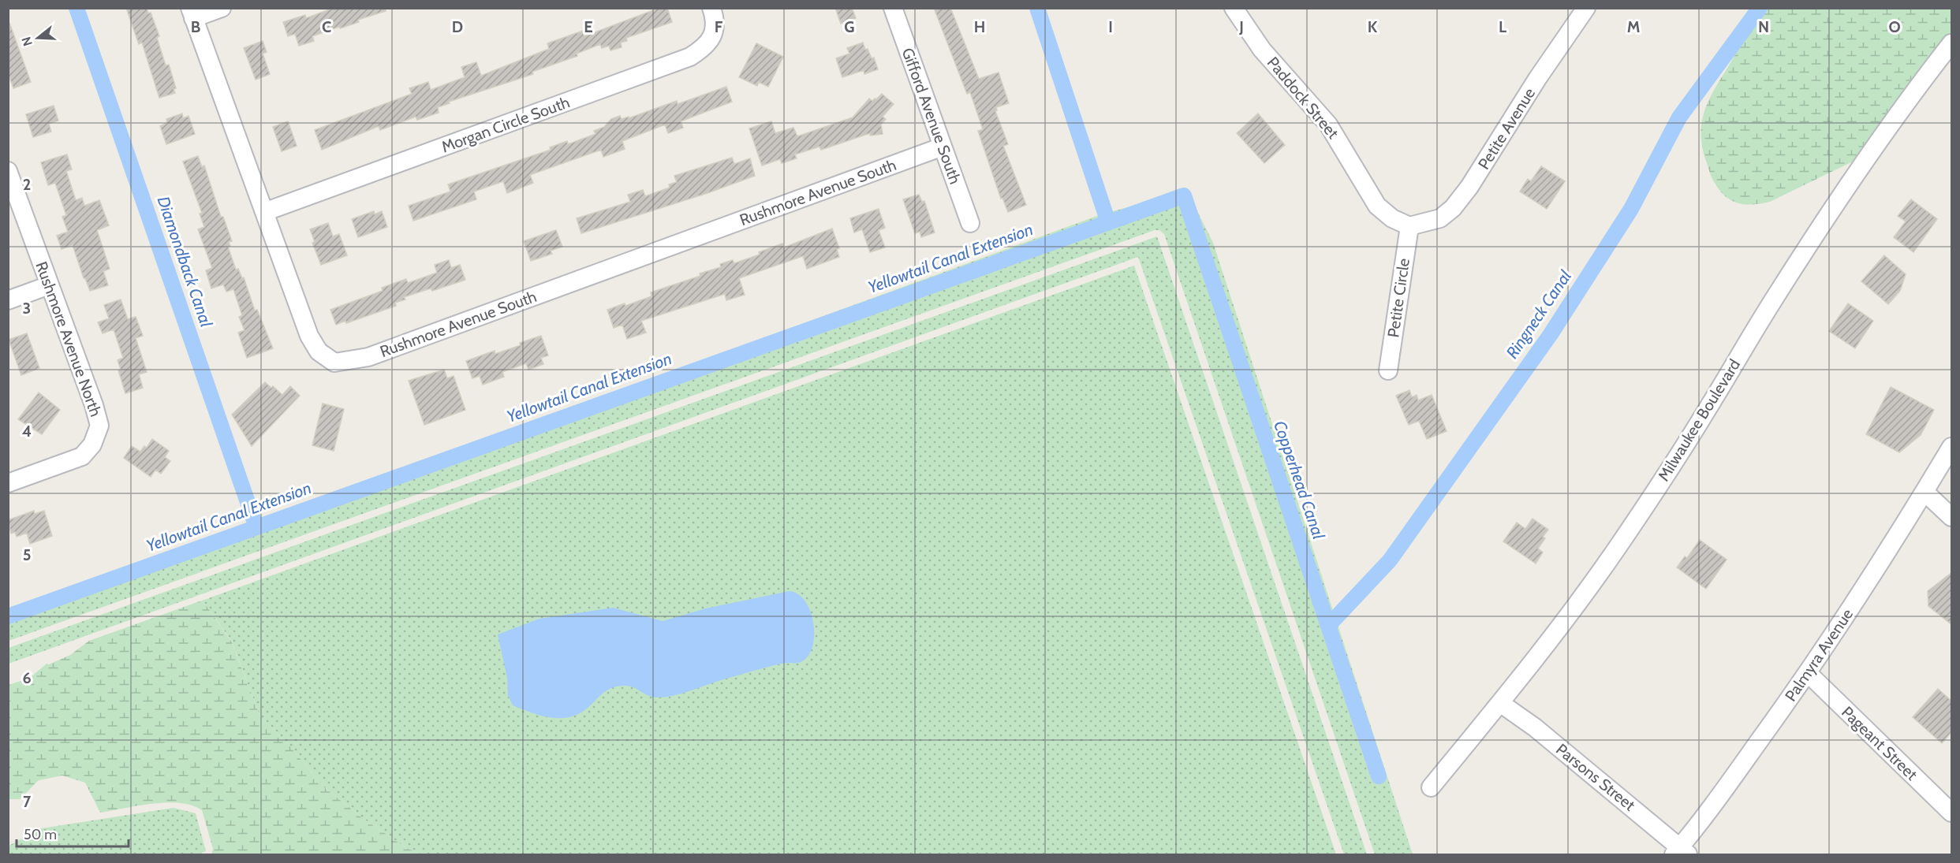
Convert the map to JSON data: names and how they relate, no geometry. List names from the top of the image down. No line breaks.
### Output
{"streets":{"street":["Paddock Street","Gifford Avenue South","Morgan Circle South","Petite Avenue","Rushmore Avenue South","Petite Circle","Rushmore Avenue North","Milwaukee Boulevard","Palmyra Avenue","Pageant Street","Parsons Street"]},"crossings":[["Paddock Street","Petite Avenue"],["Paddock Street","Petite Circle"],["Gifford Avenue South","Rushmore Avenue South"],["Morgan Circle South","Rushmore Avenue South"],["Petite Avenue","Petite Circle"],["Milwaukee Boulevard","Parsons Street"],["Palmyra Avenue","Pageant Street"],["Palmyra Avenue","Parsons Street"]],"water":["Yellowtail Canal Extension","Diamondback Canal","Ringneck Canal","Copperhead Canal"],"scale_bar":"50 m","north":"left","grid":{"columns":["B","C","D","E","F","G","H","I","J","K","L","M","N","O"],"rows":["2","3","4","5","6","7"]}}
